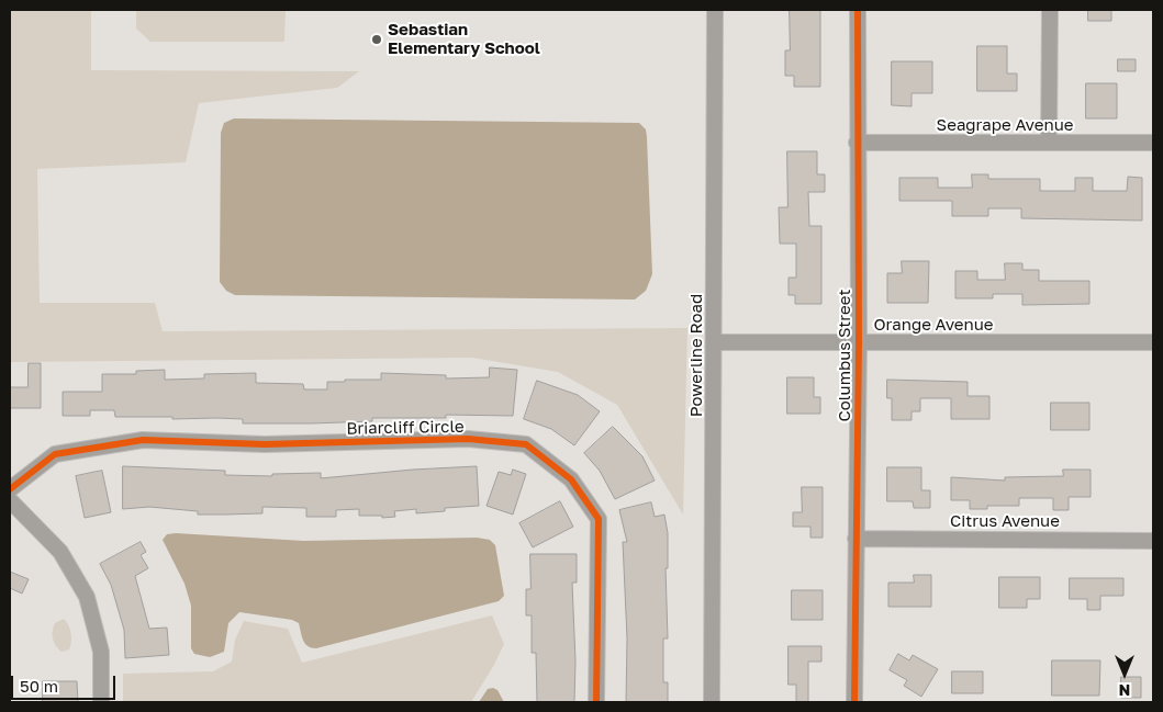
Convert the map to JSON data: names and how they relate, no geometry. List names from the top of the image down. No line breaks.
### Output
{"streets":{"street":["Seagrape Avenue","Orange Avenue","Powerline Road","Columbus Street","Briarcliff Circle","Citrus Avenue"]},"crossings":[["Seagrape Avenue","Columbus Street"],["Orange Avenue","Powerline Road"],["Orange Avenue","Columbus Street"],["Columbus Street","Citrus Avenue"]],"places":["Sebastian Elementary School"],"scale_bar":"50 m","north":"bottom"}
